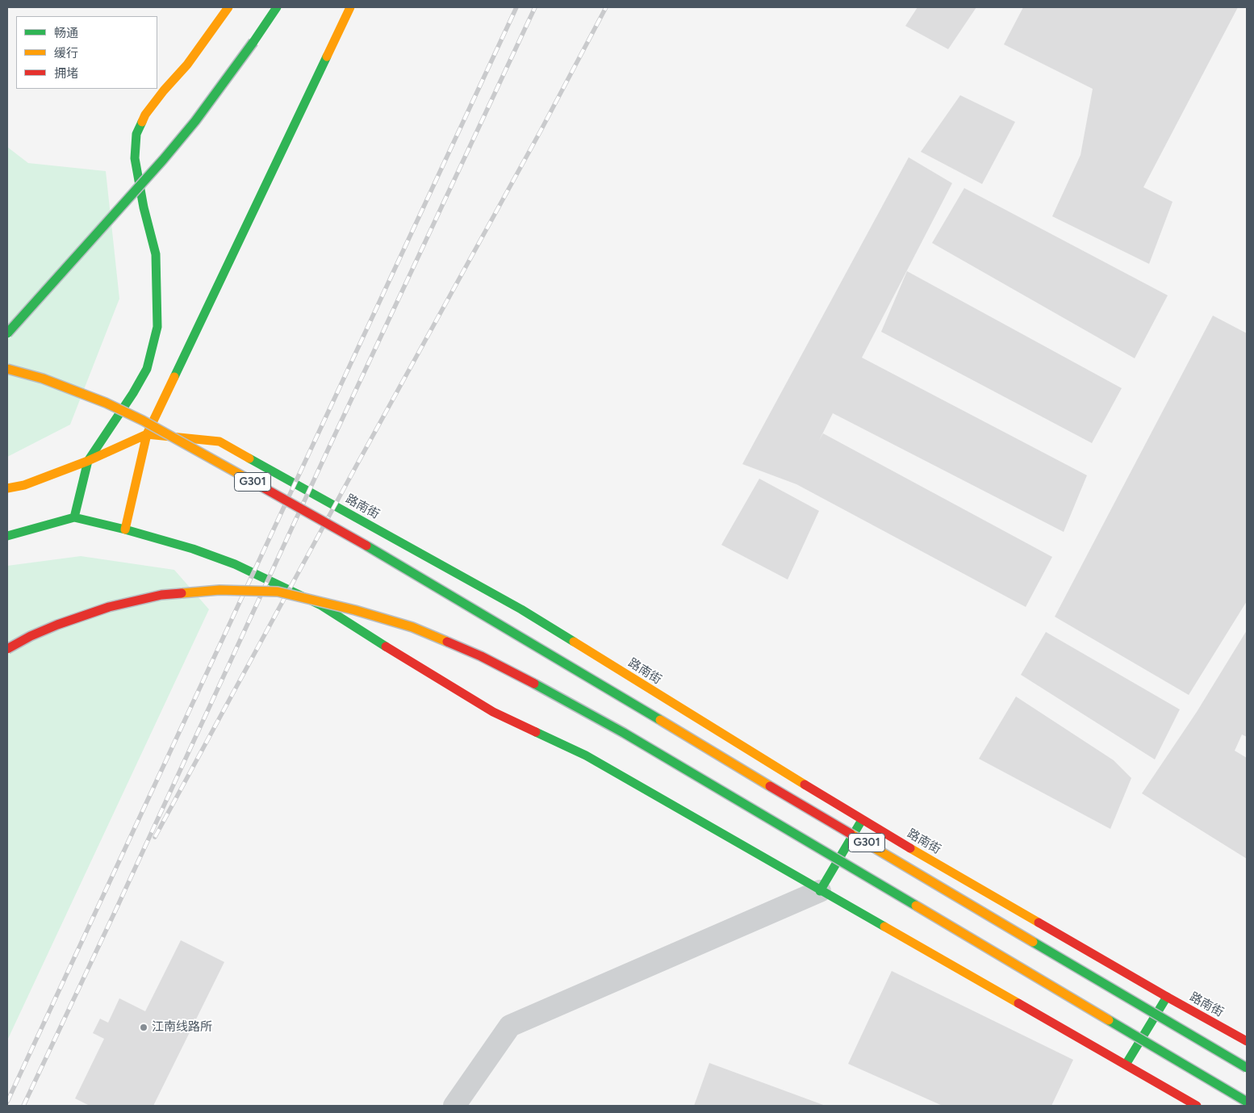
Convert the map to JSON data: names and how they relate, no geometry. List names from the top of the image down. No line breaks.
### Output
{"streets":{"main road":["G301","路南街"]},"places":["江南线路所"],"legend":["畅通","缓行","拥堵"]}
